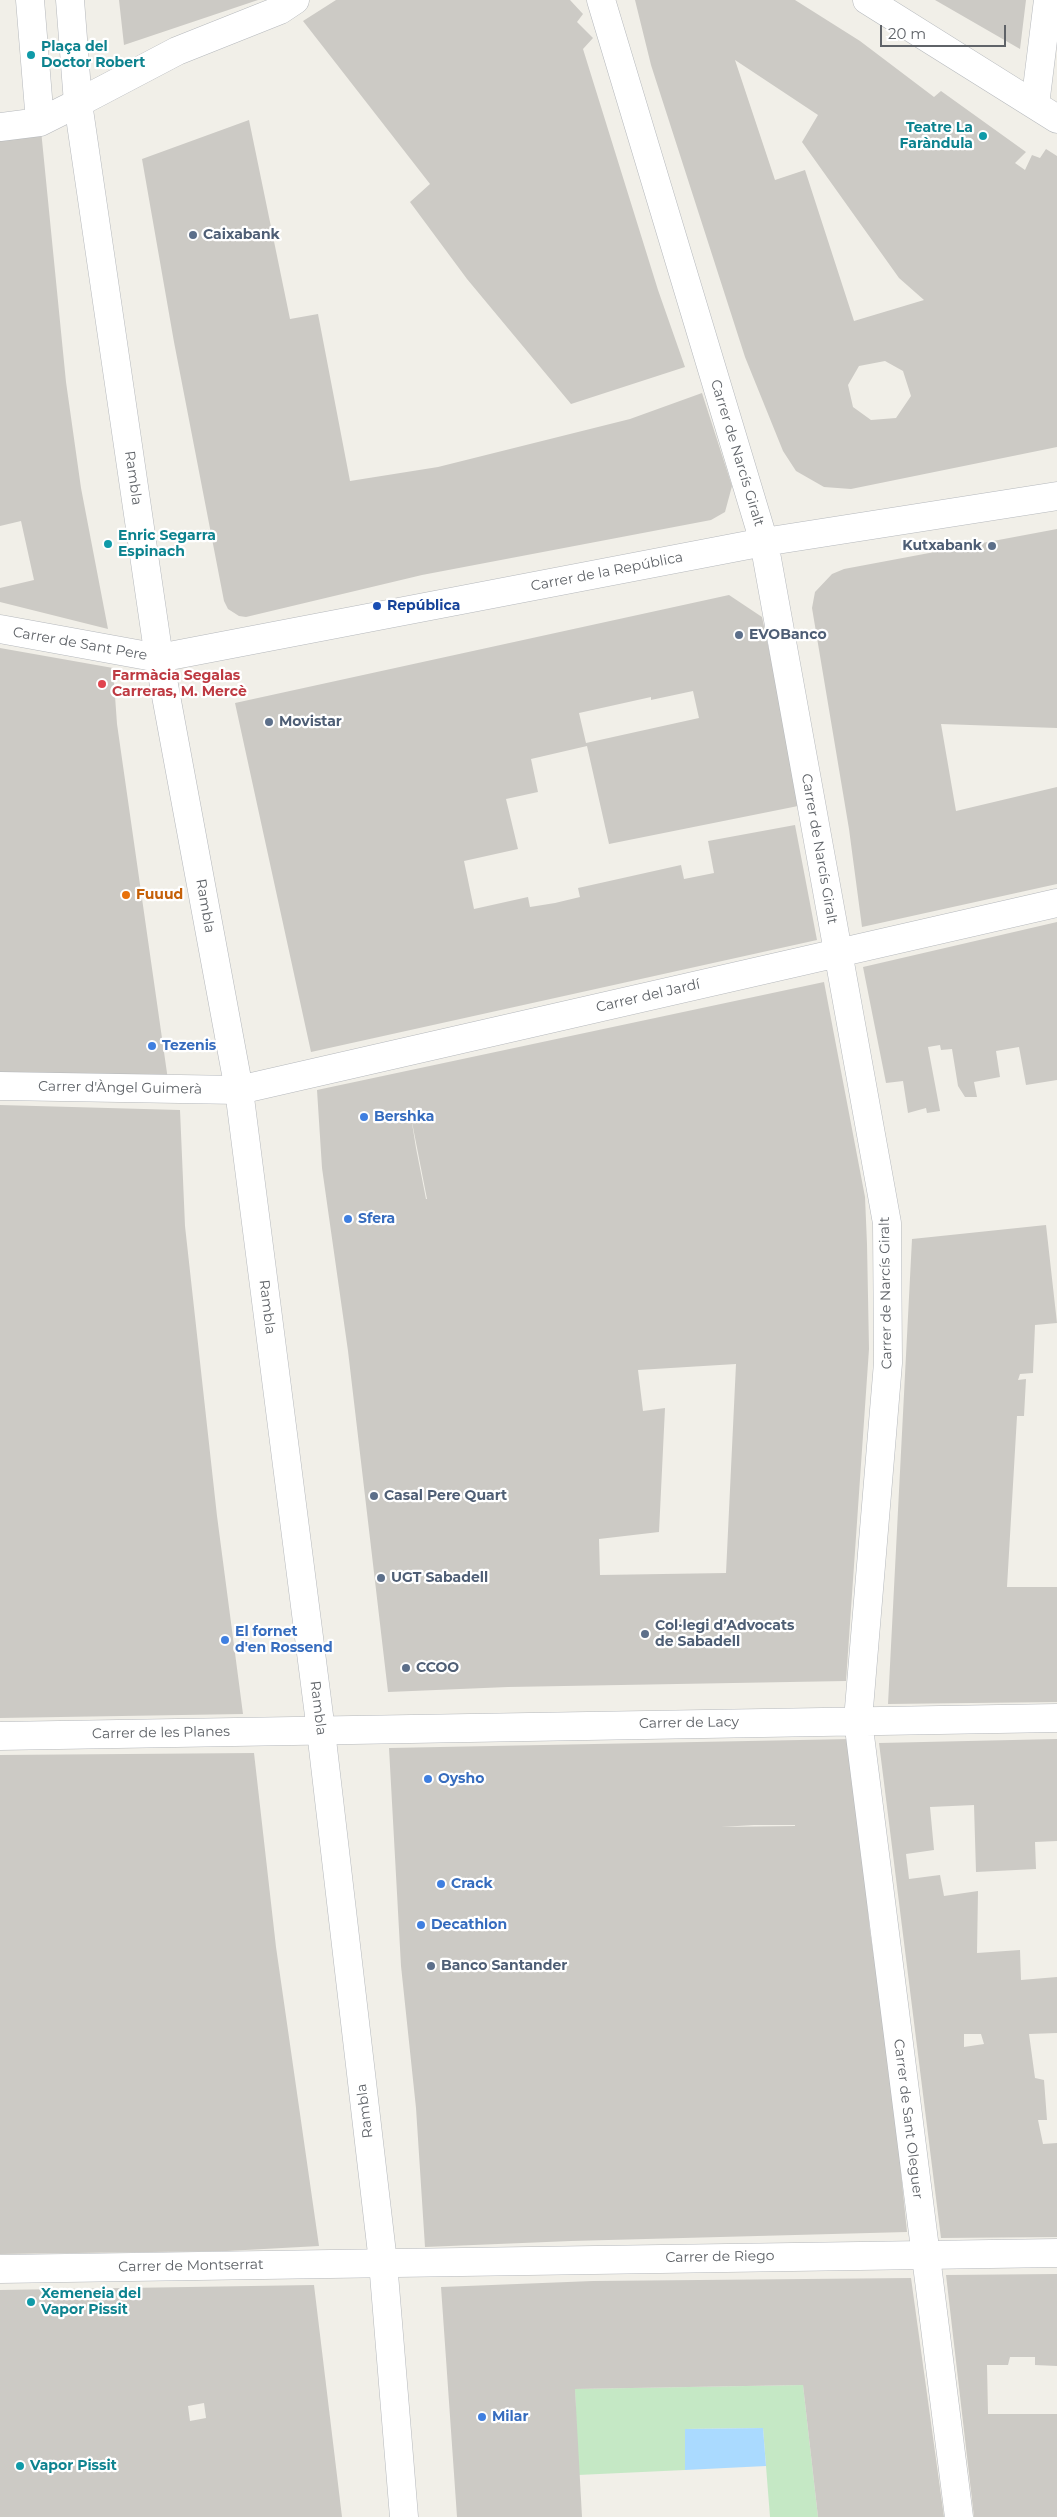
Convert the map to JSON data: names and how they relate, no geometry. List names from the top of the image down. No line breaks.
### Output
{"streets":{"street":["Carrer de Narcís Giralt","Rambla","Carrer de la República","Carrer de Sant Pere","Carrer del Jardí","Carrer d'Àngel Guimerà","Carrer de Lacy","Carrer de les Planes","Carrer de Sant Oleguer","Carrer de Riego","Carrer de Montserrat"]},"crossings":[["Carrer de Narcís Giralt","Carrer de la República"],["Carrer de Narcís Giralt","Carrer del Jardí"],["Carrer de Narcís Giralt","Carrer de Lacy"],["Carrer de Narcís Giralt","Carrer de Sant Oleguer"],["Rambla","Carrer de la República"],["Rambla","Carrer de Sant Pere"],["Rambla","Carrer del Jardí"],["Rambla","Carrer d'Àngel Guimerà"],["Rambla","Carrer de Lacy"],["Rambla","Carrer de les Planes"],["Rambla","Carrer de Riego"],["Rambla","Carrer de Montserrat"],["Carrer de la República","Carrer de Sant Pere"],["Carrer del Jardí","Carrer d'Àngel Guimerà"],["Carrer de Lacy","Carrer de les Planes"],["Carrer de Lacy","Carrer de Sant Oleguer"],["Carrer de Sant Oleguer","Carrer de Riego"],["Carrer de Riego","Carrer de Montserrat"]],"places":["Plaça del Doctor Robert","Teatre La Faràndula","Caixabank","Enric Segarra Espinach","Kutxabank","República","EVOBanco","Farmàcia Segalas Carreras, M. Mercè","Movistar","Fuuud","Tezenis","Bershka","Sfera","Casal Pere Quart","UGT Sabadell","Col·legi d’Advocats de Sabadell","El fornet d'en Rossend","CCOO","Oysho","Crack","Decathlon","Banco Santander","Xemeneia del Vapor Pissit","Milar","Vapor Pissit"],"scale_bar":"20 m"}
